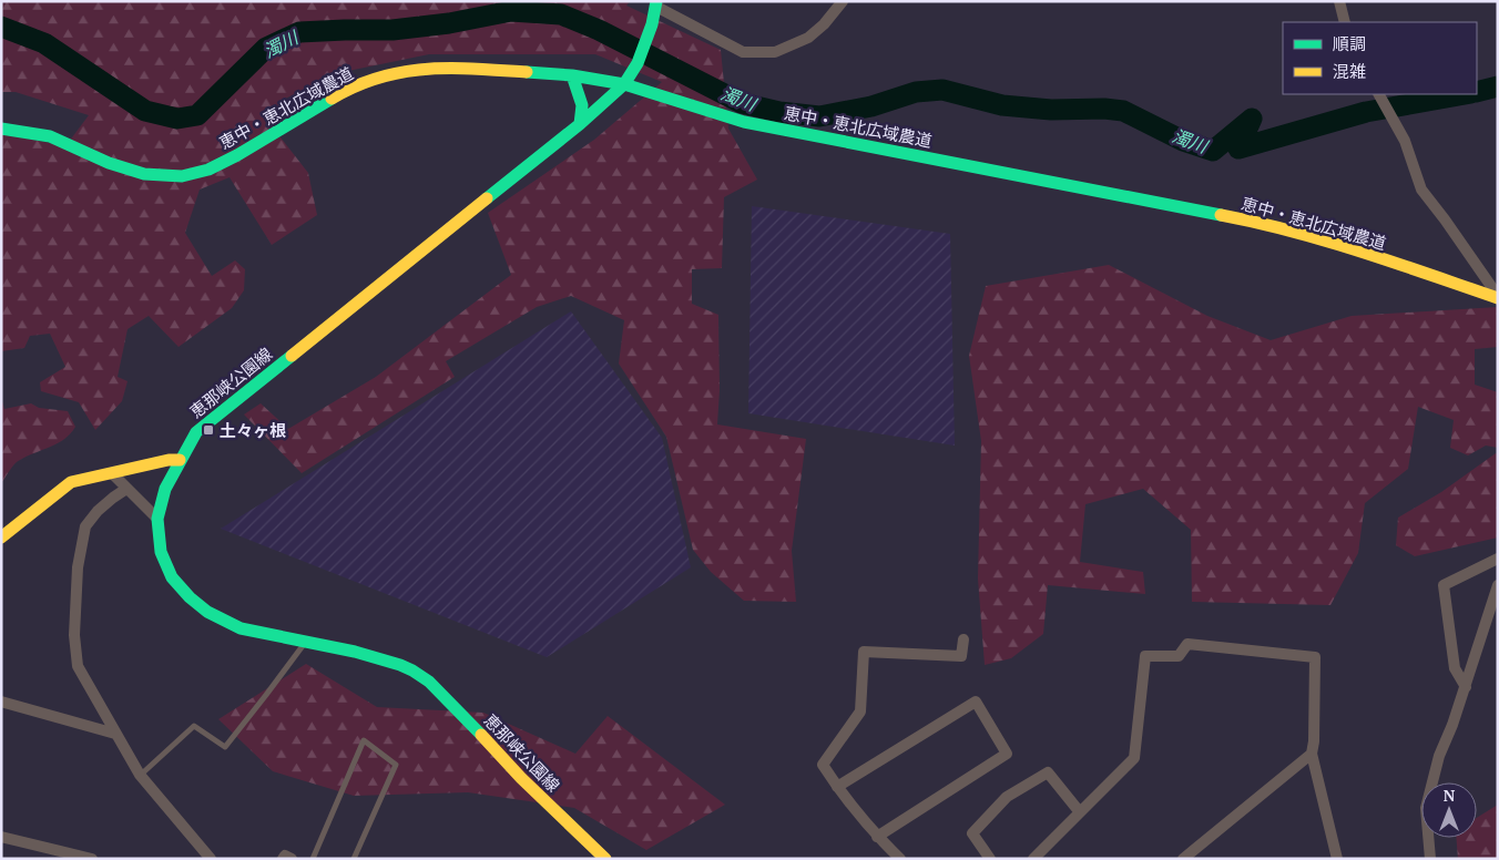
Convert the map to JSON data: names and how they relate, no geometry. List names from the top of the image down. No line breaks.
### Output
{"streets":{"street":["恵中・恵北広域農道","恵那峡公園線"]},"crossings":[["恵中・恵北広域農道","恵那峡公園線"]],"water":["濁川"],"places":{"transit":["土々ヶ根"]},"legend":["順調","混雑"],"north":"top"}
